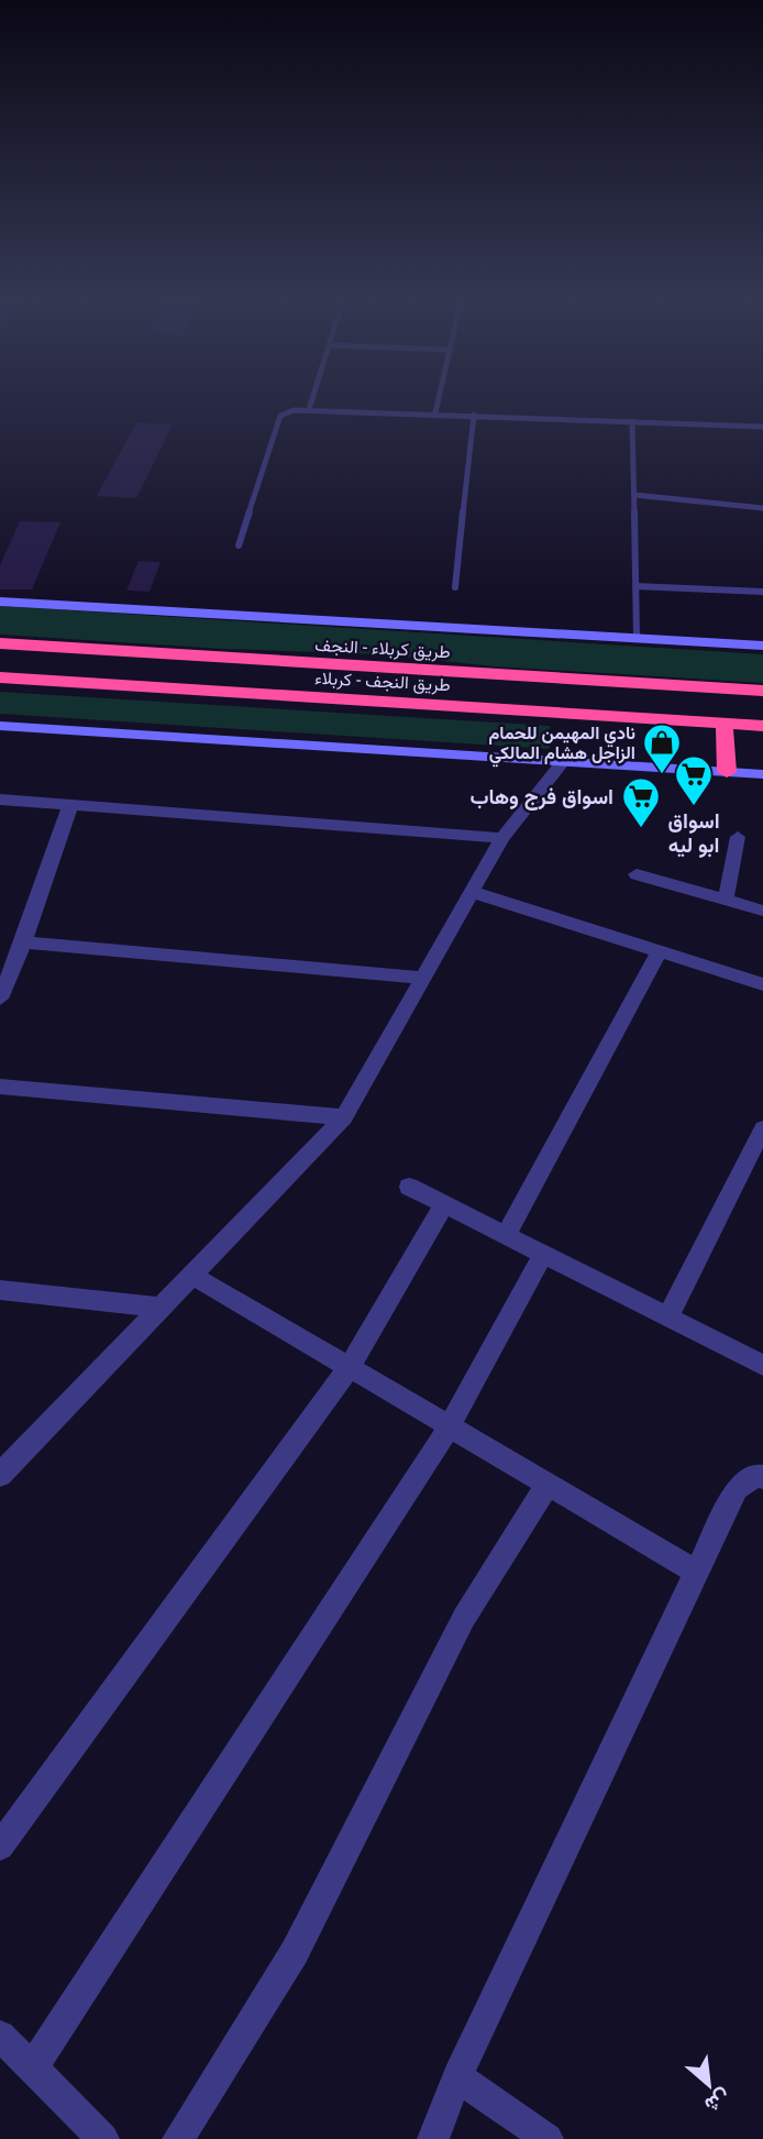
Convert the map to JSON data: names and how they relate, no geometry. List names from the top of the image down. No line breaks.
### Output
{"streets":{"highway":["طريق كربلاء - النجف","طريق النجف - كربلاء"]},"places":{"shop":["نادي المهيمن للحمام الزاجل هشام المالكي"],"supermarket":["اسواق ابو ليه","اسواق فرج وهاب"]},"north":"bottom right"}
